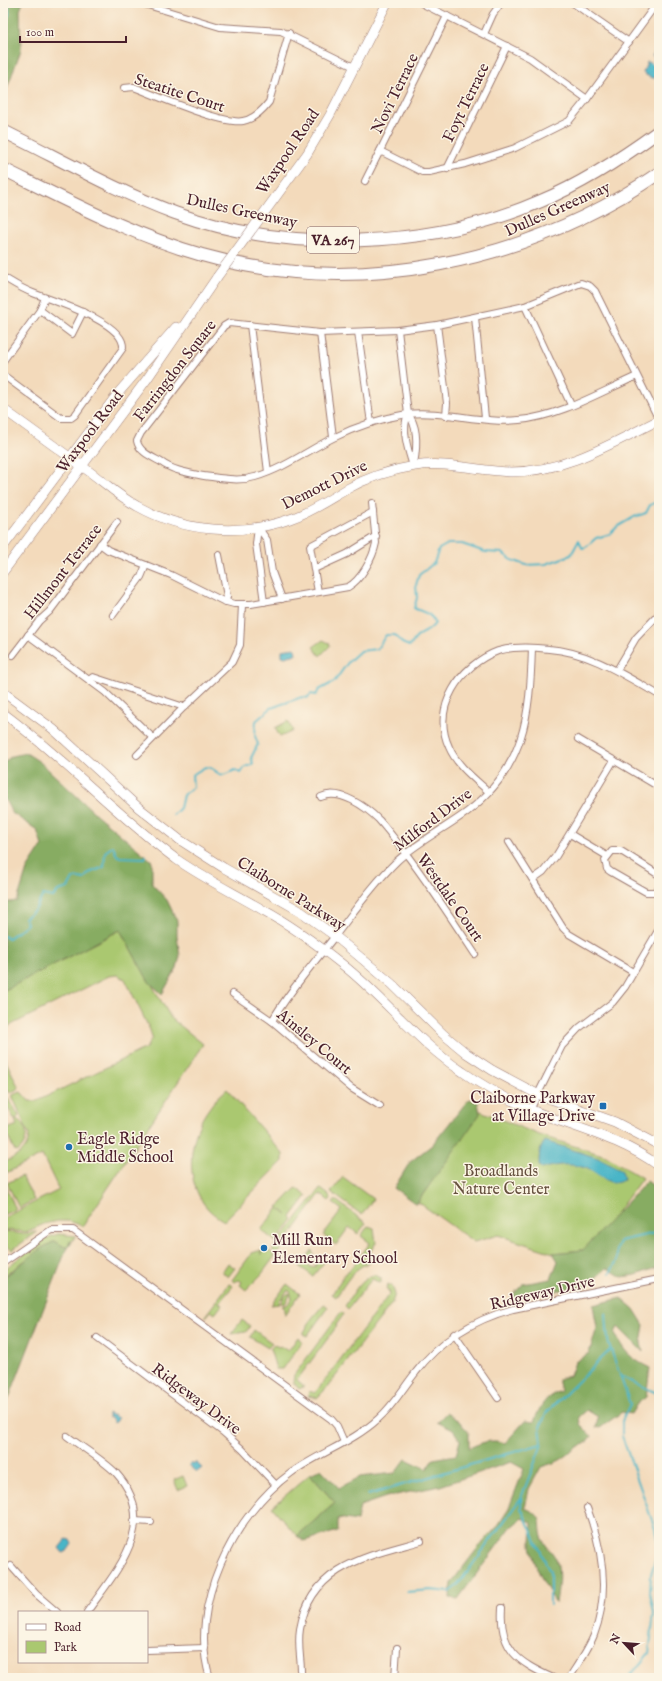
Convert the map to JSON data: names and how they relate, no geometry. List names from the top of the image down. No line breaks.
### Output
{"streets":{"highway":["Dulles Greenway","VA 267"],"street":["Steatite Court","Novi Terrace","Foyt Terrace","Waxpool Road","Farringdon Square","Demott Drive","Hillmont Terrace","Milford Drive","Claiborne Parkway","Westdale Court","Ainsley Court","Ridgeway Drive"]},"crossings":[["Waxpool Road","Demott Drive"],["Farringdon Square","Demott Drive"],["Milford Drive","Claiborne Parkway"],["Milford Drive","Westdale Court"],["Milford Drive","Ainsley Court"]],"parks":["Broadlands Nature Center"],"places":{"transit":["Claiborne Parkway at Village Drive"],"other":["Eagle Ridge Middle School","Mill Run Elementary School"]},"legend":["Road","Park"],"scale_bar":"100 m","north":"top left"}
